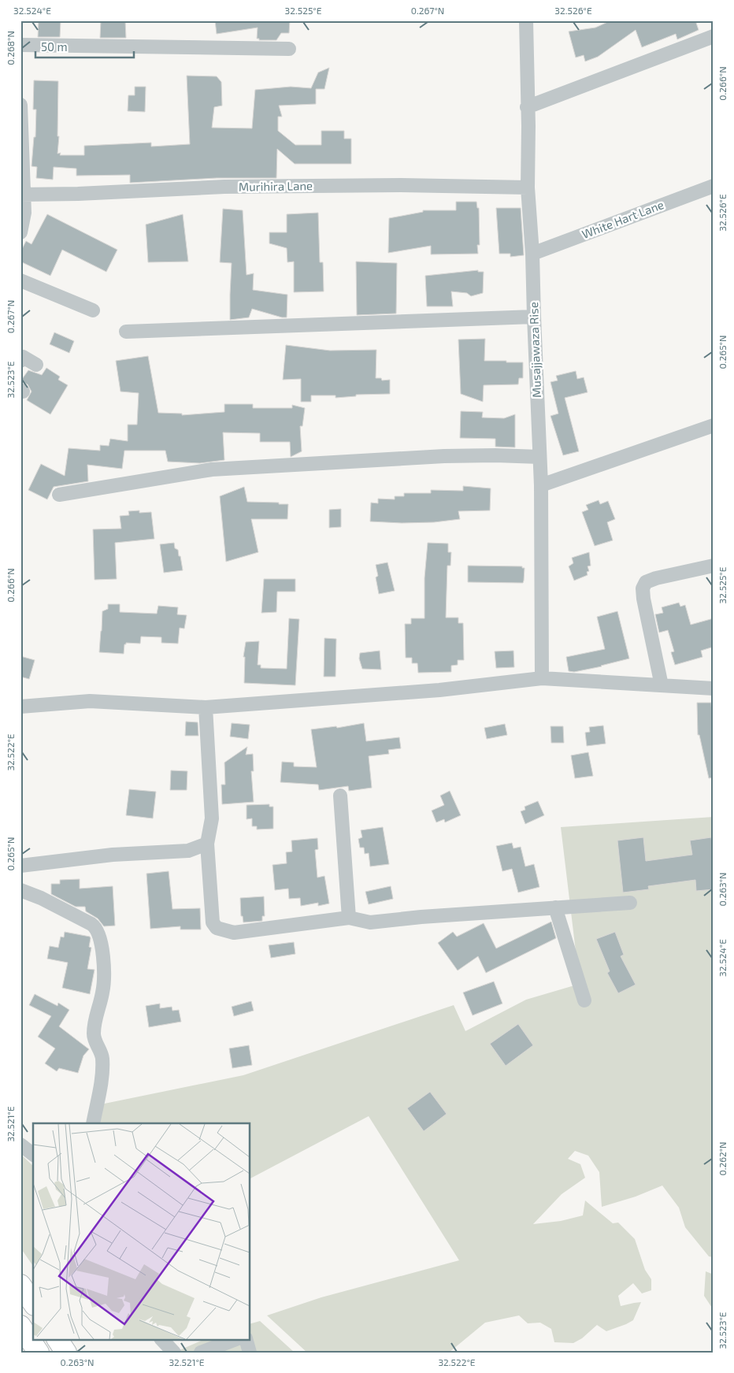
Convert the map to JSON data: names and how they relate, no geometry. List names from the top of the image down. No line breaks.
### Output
{"streets":{"street":["Murihira Lane","White Hart Lane","Musajjawaza Rise"]},"crossings":[["Murihira Lane","Musajjawaza Rise"],["White Hart Lane","Musajjawaza Rise"]],"scale_bar":"50 m","coordinates":["32.524°E","32.525°E","0.267°N","32.526°E","0.268°N","0.266°N","0.265°N","32.523°E","32.522°E","0.263°N","32.521°E","0.262°N"]}
